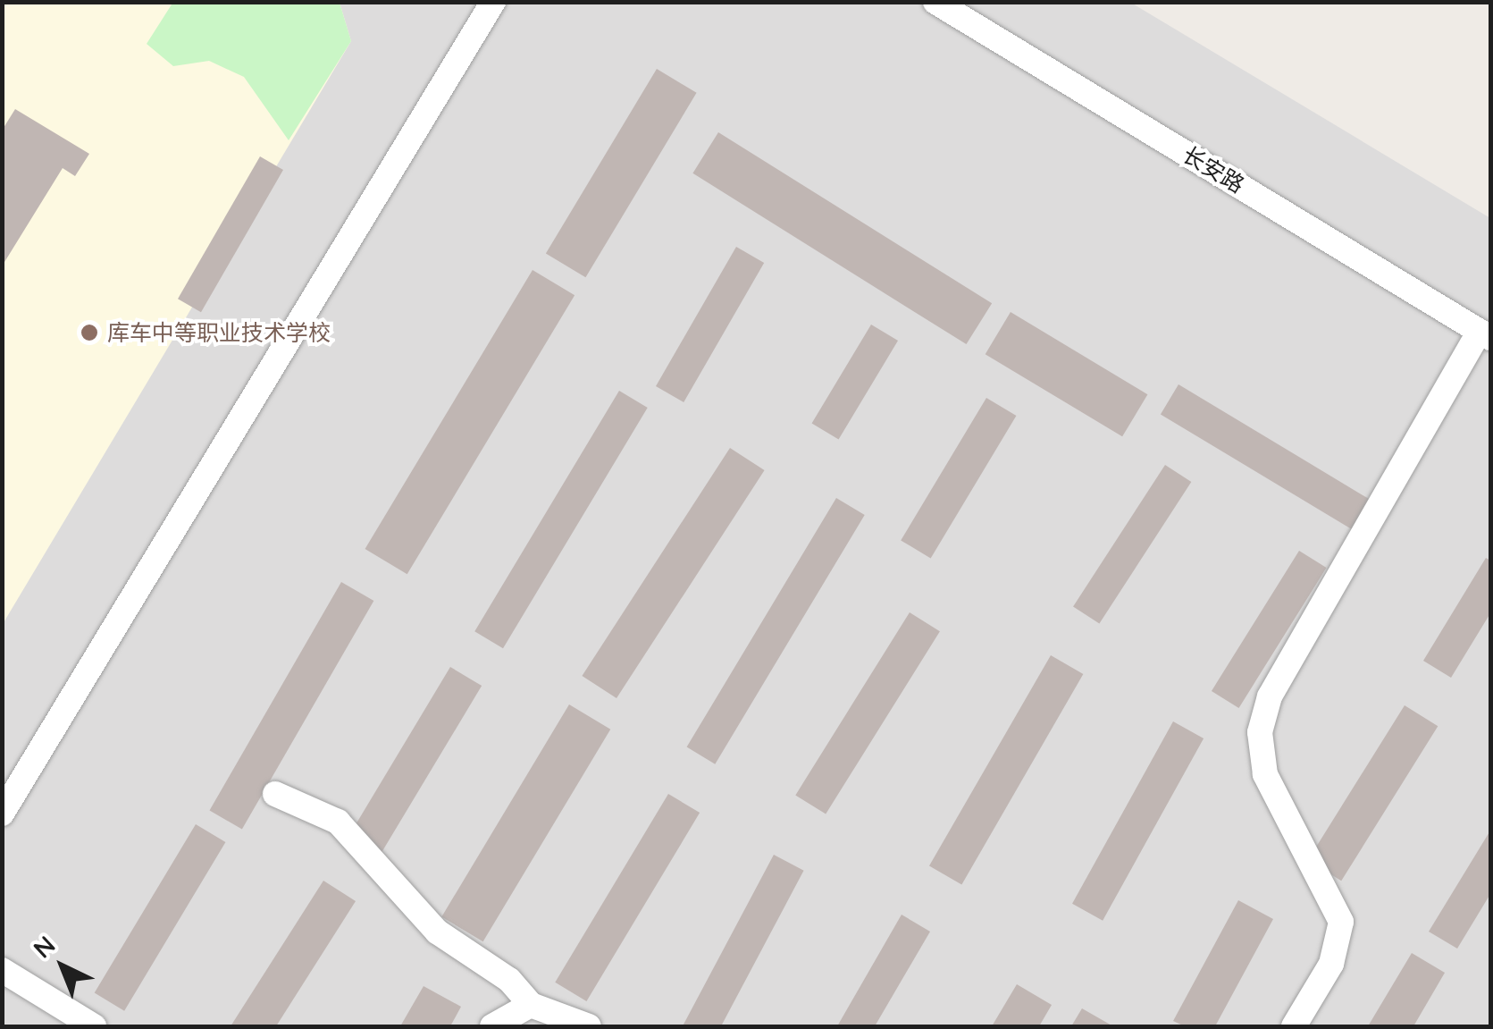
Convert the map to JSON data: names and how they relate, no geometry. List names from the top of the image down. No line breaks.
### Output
{"streets":{"street":["长安路"]},"places":["库车中等职业技术学校"],"north":"top left"}
